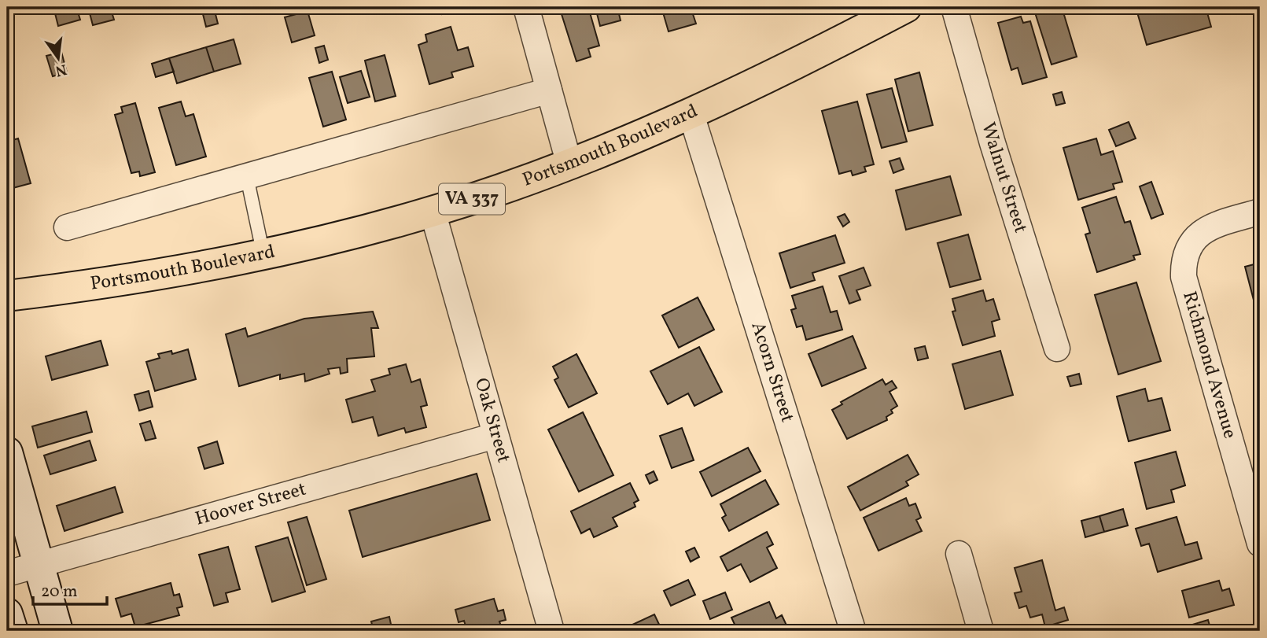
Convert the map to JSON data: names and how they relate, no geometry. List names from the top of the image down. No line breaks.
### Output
{"streets":{"main road":["Portsmouth Boulevard","VA 337"],"street":["Walnut Street","Richmond Avenue","Acorn Street","Oak Street","Hoover Street"]},"crossings":[["Portsmouth Boulevard","Acorn Street"],["Portsmouth Boulevard","Oak Street"],["Oak Street","Hoover Street"]],"scale_bar":"20 m","north":"bottom"}
